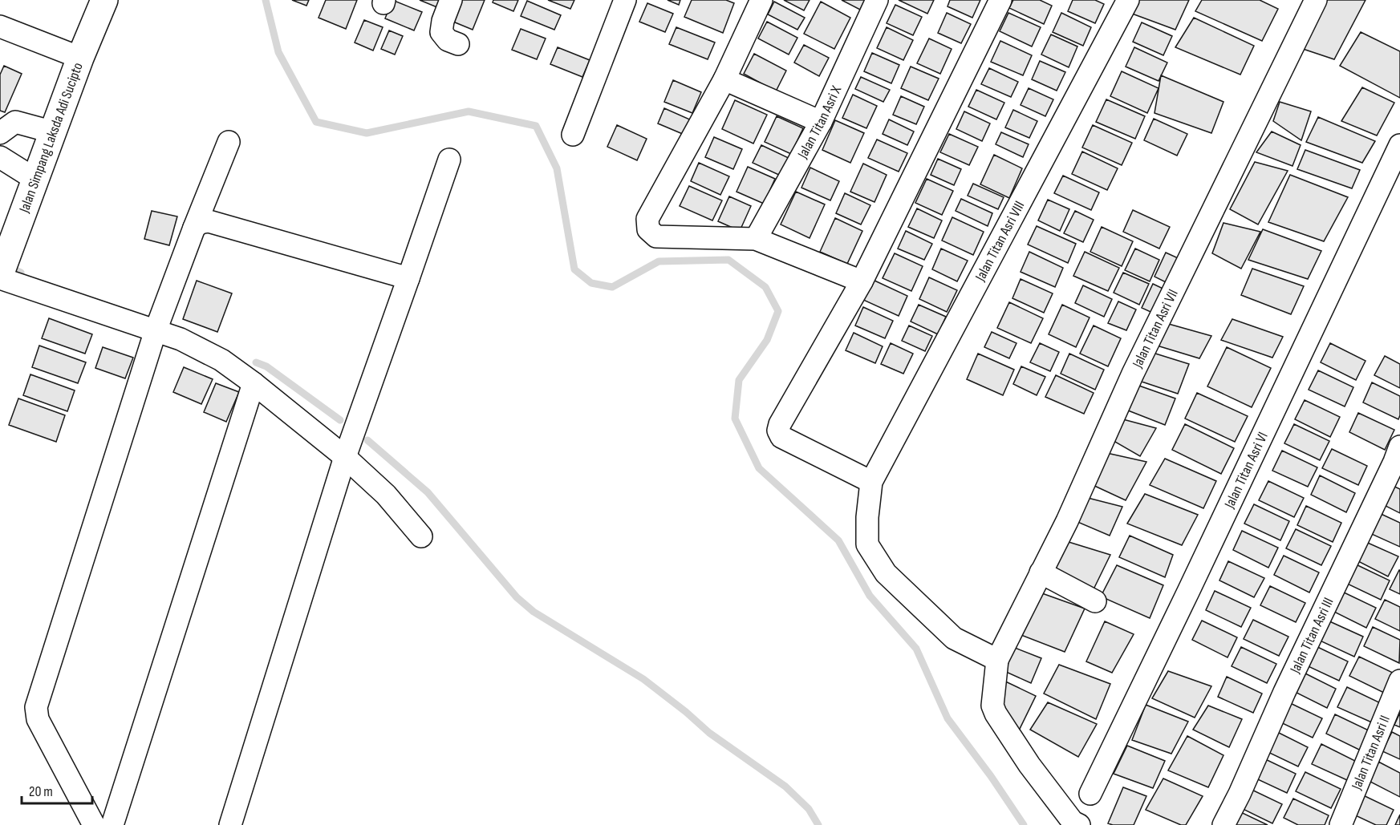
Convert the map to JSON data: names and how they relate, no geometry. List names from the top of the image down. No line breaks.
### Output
{"streets":{"street":["Jalan Titan Asri X","Jalan Simpang Laksda Adi Sucipto","Jalan Titan Asri VIII","Jalan Titan Asri VII","Jalan Titan Asri VI","Jalan Titan Asri III","Jalan Titan Asri II"]},"scale_bar":"20 m"}
